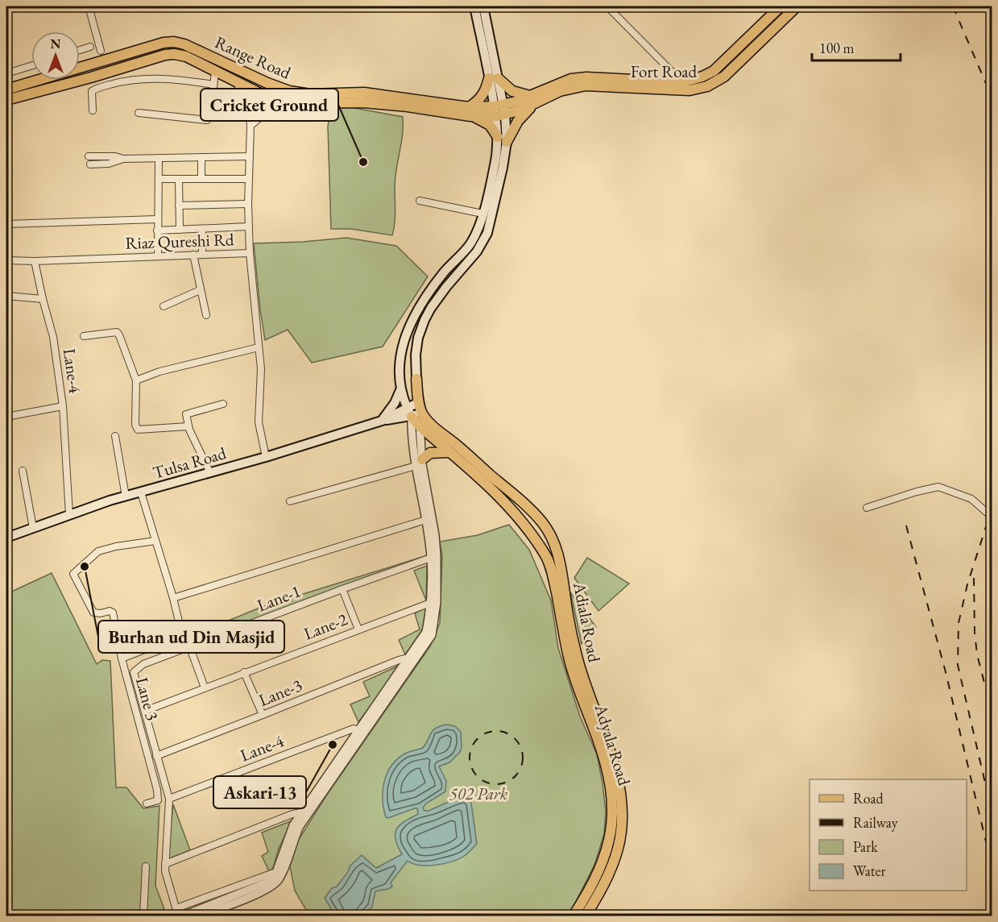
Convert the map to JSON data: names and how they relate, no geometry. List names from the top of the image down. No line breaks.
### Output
{"streets":{"main road":["Range Road","Fort Road","Tulsa Road","Adiala Road","Adyala Road"],"street":["Riaz Qureshi Rd","Lane-4","Lane-1","Lane-2","Lane-3","Lane 3"]},"crossings":[["Range Road","Fort Road"],["Riaz Qureshi Rd","Lane-4"],["Lane-4","Tulsa Road"],["Tulsa Road","Adiala Road"],["Tulsa Road","Lane 3"],["Lane-1","Lane-2"],["Adiala Road","Adyala Road"]],"parks":["502 Park"],"places":["Cricket Ground","Burhan ud Din Masjid","Askari-13"],"legend":["Road","Railway","Park","Water"],"scale_bar":"100 m","north":"top"}
